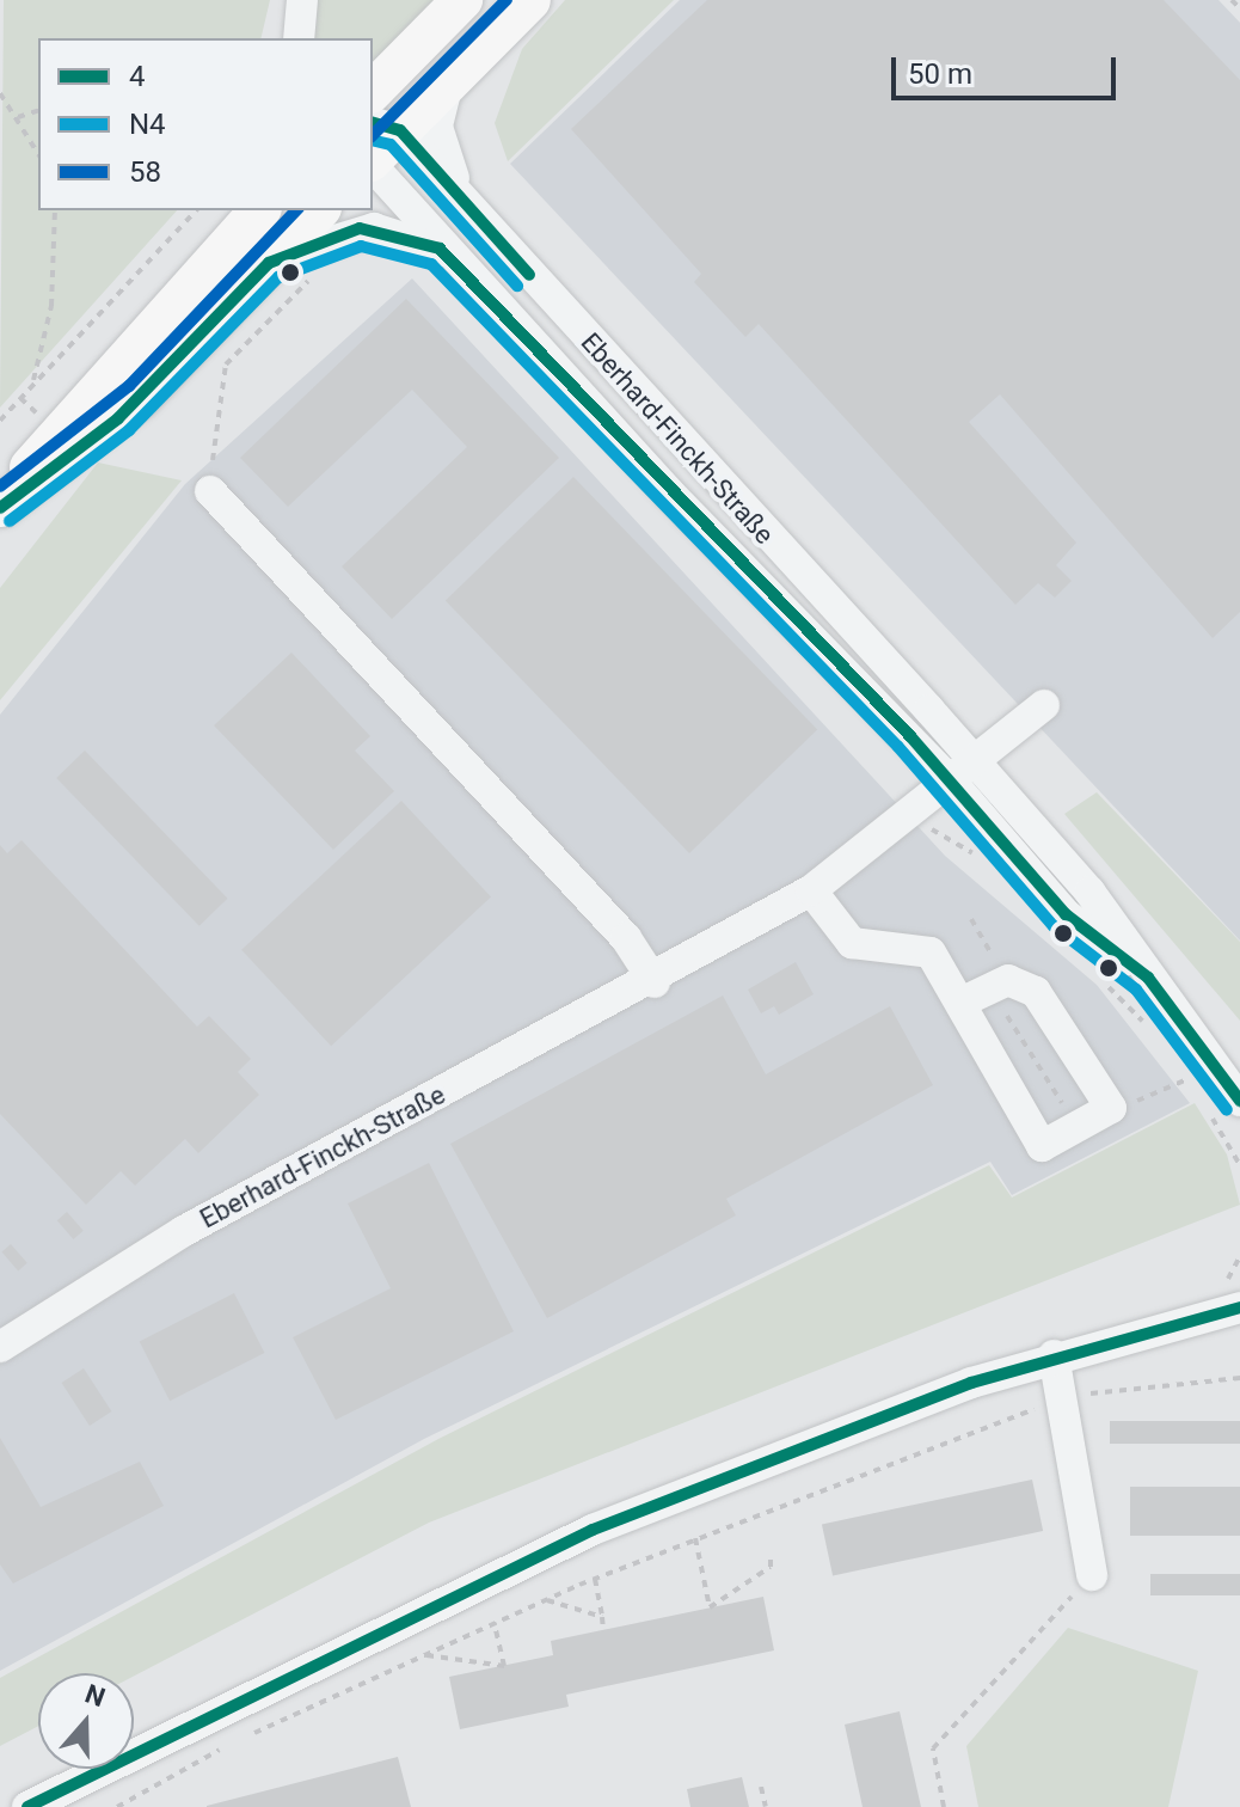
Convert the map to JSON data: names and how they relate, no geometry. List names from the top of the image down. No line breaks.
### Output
{"streets":{"street":["Eberhard-Finckh-Straße"]},"lines":["transit line 58","transit line 4","transit line N4"],"legend":["4","N4","58"],"scale_bar":"50 m","north":"top"}
